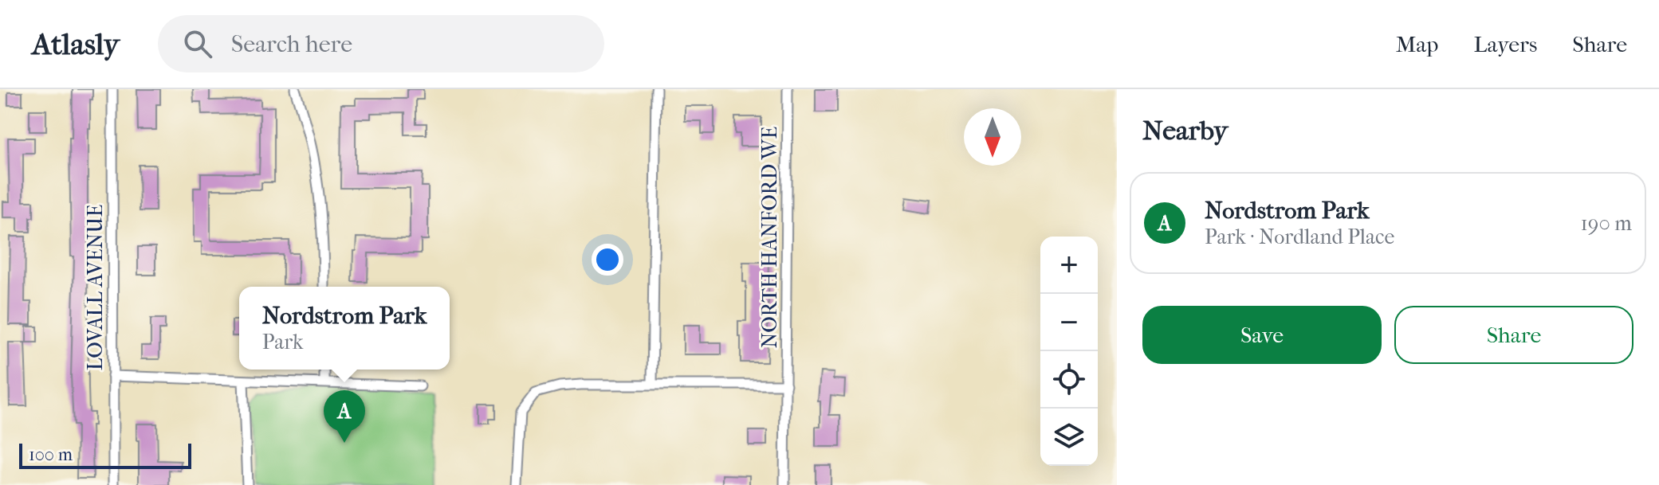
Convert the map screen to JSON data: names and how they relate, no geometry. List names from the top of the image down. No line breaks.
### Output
{"streets":{"street":["NORTH HANFORD WE","LOVALL AVENUE"]},"scale_bar":"100 m","north":"bottom","page":{"header":"Atlasly","search":"Search here","nav":["Map","Layers","Share"],"heading":"Nearby","list":[{"mark":"A","name":"Nordstrom Park","note":"Park · Nordland Place","value":"190 m"}],"map_buttons":["+","−"],"popup":["Nordstrom Park","Park"],"buttons":["Save","Share"],"pins":"A","scale":"100 m"}}
